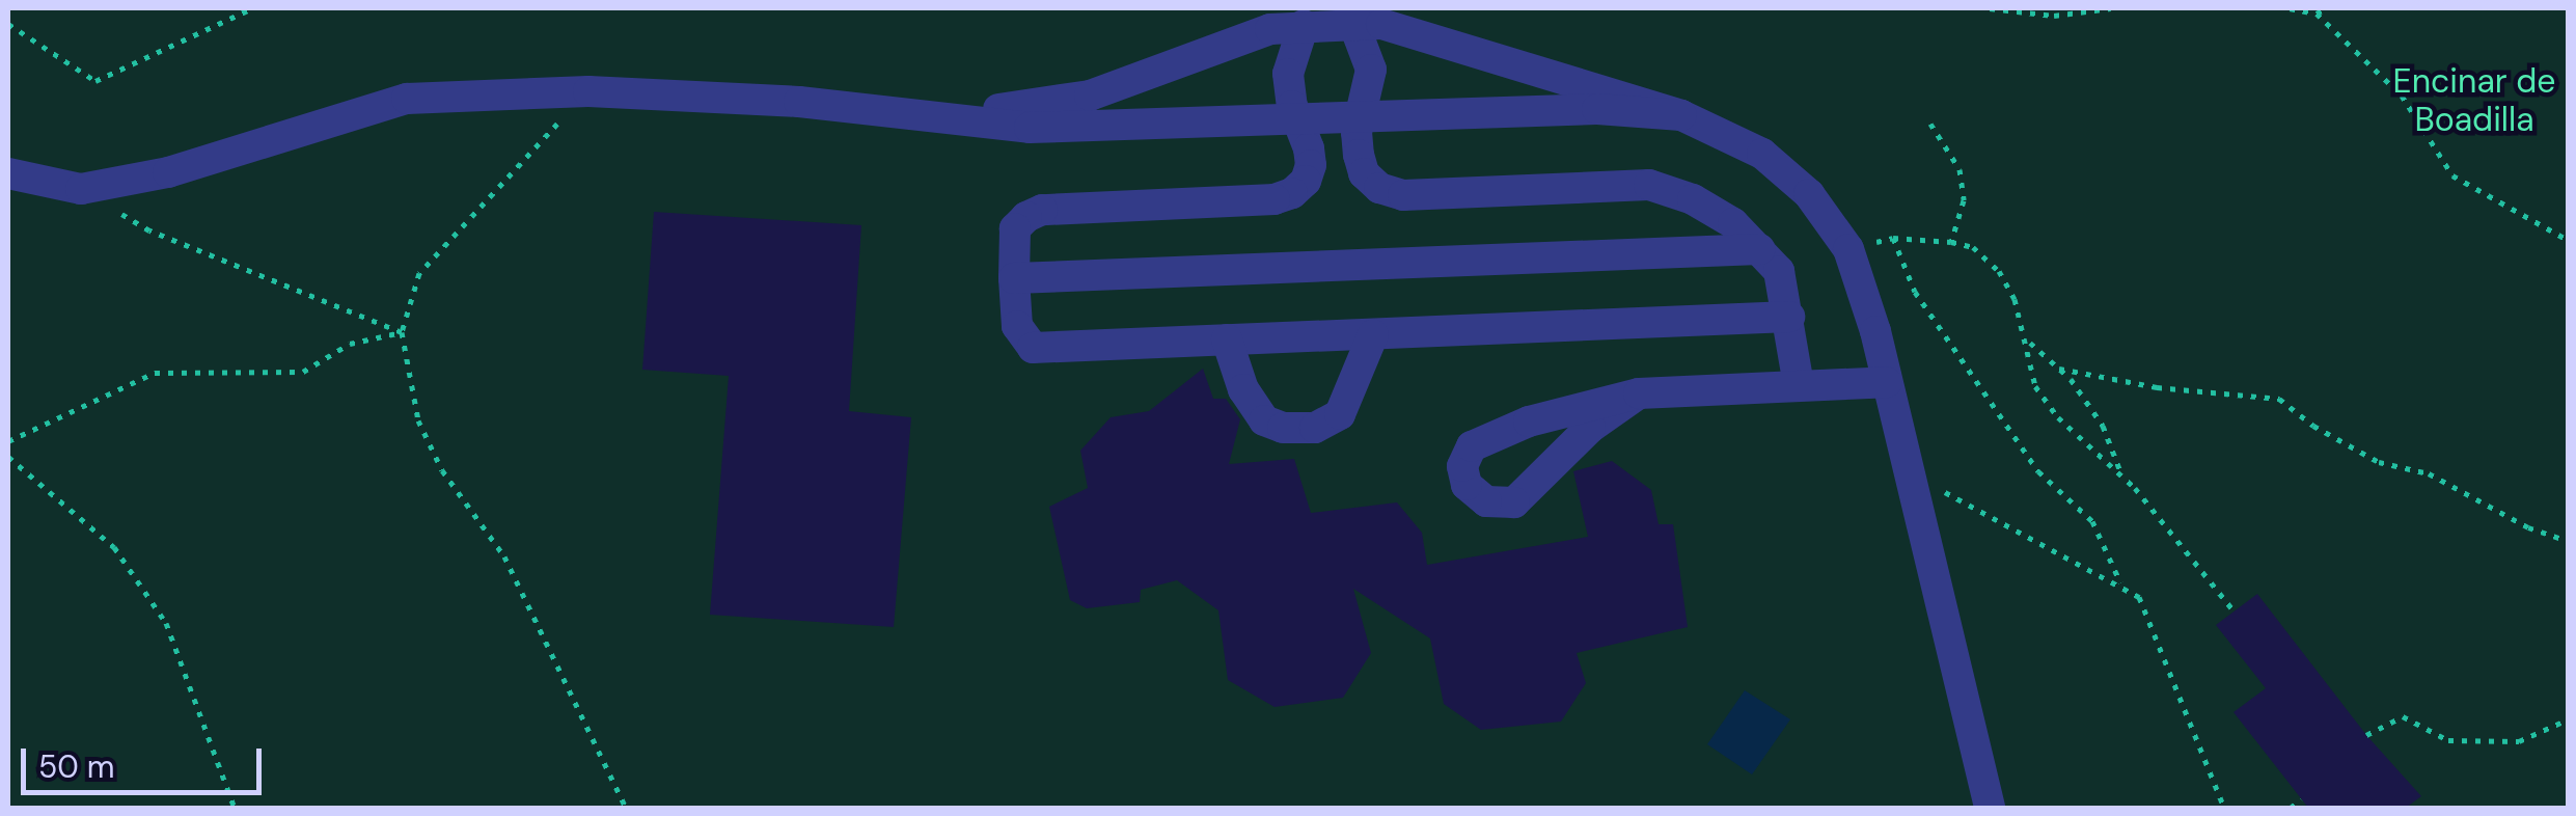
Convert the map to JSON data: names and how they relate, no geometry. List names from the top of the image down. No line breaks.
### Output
{"parks":["Encinar de Boadilla"],"scale_bar":"50 m"}
